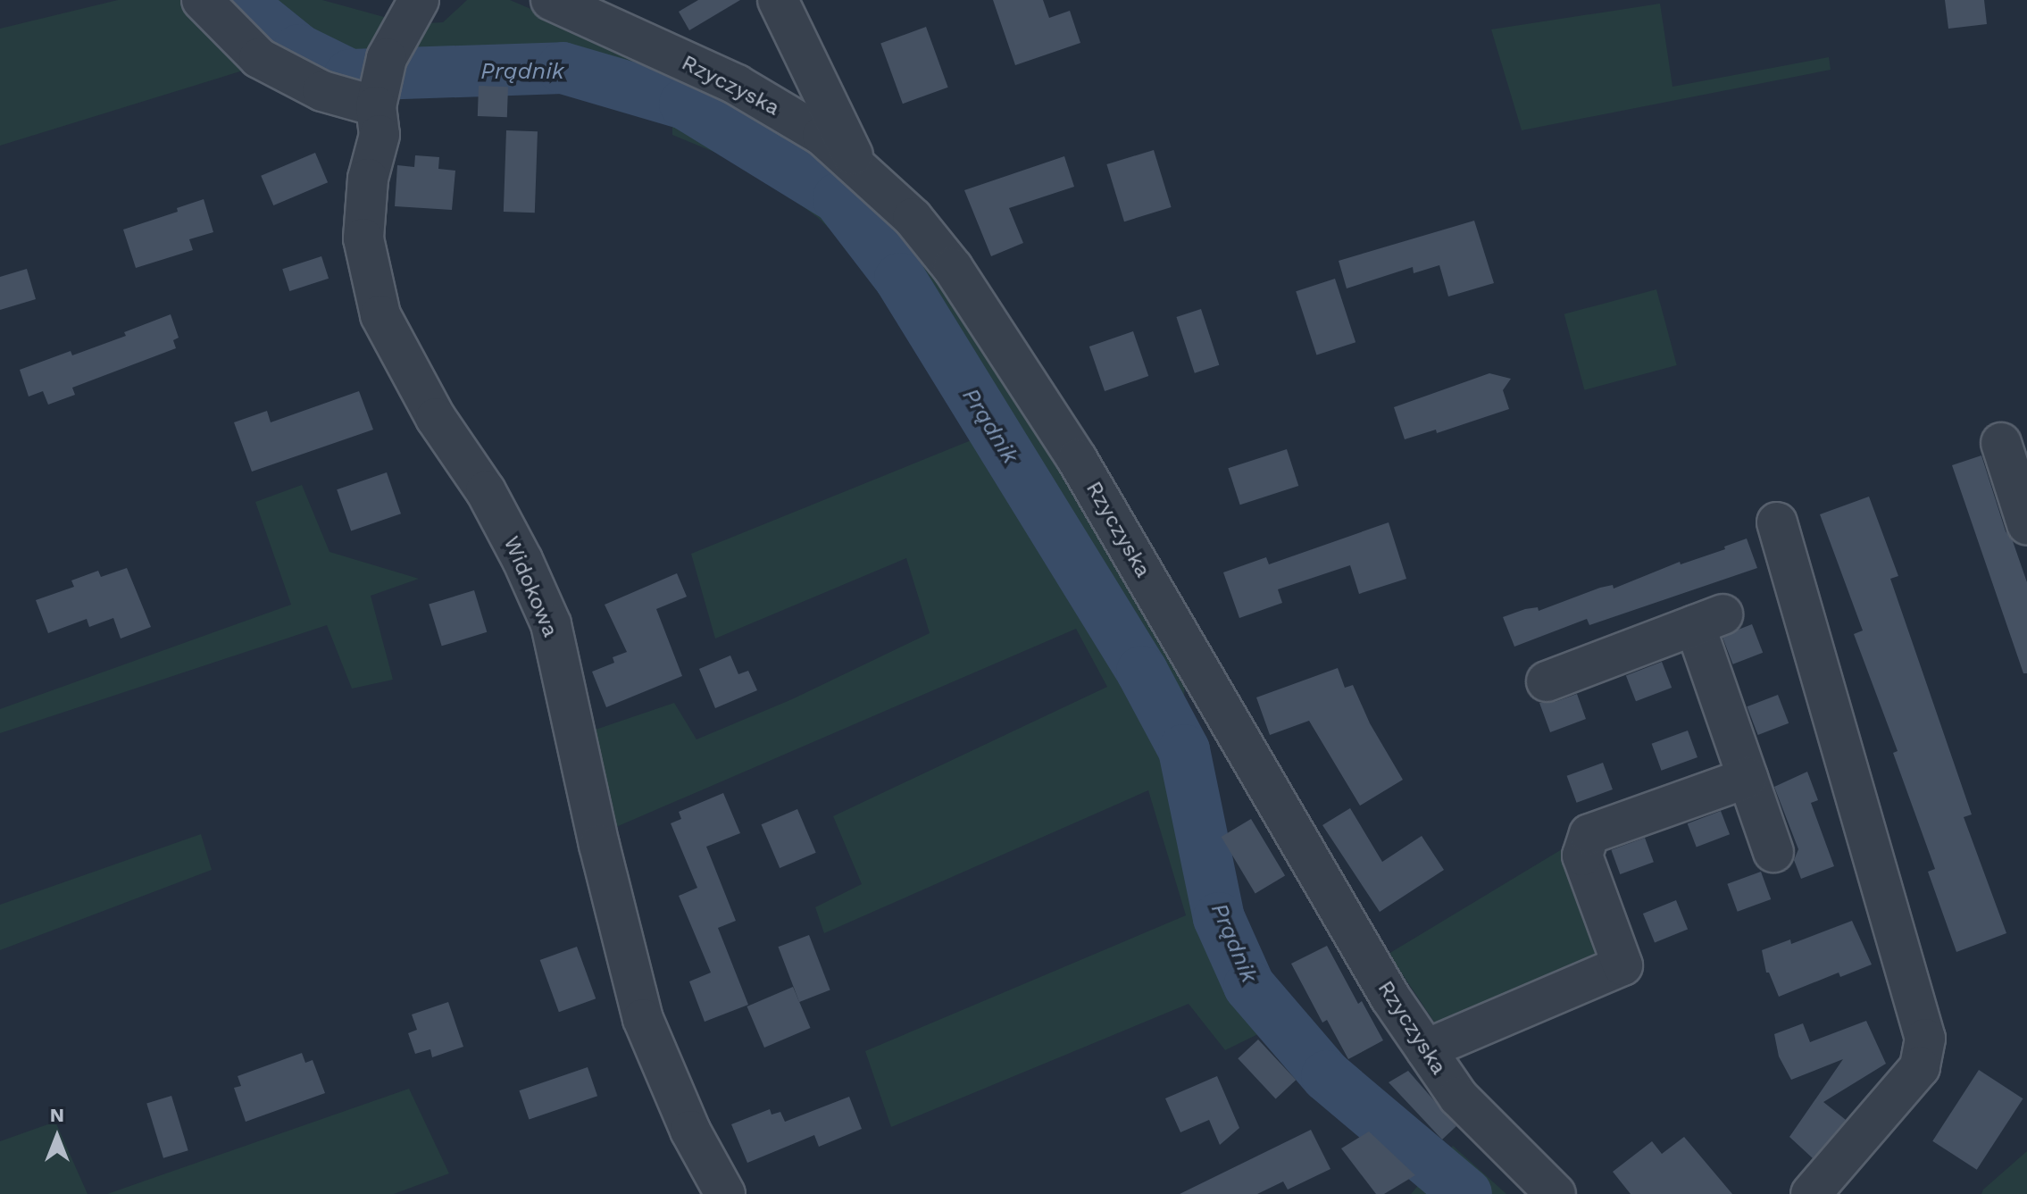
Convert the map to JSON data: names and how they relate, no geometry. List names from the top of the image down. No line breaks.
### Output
{"streets":{"street":["Rzyczyska","Widokowa"]},"water":["Prądnik"],"north":"top"}
